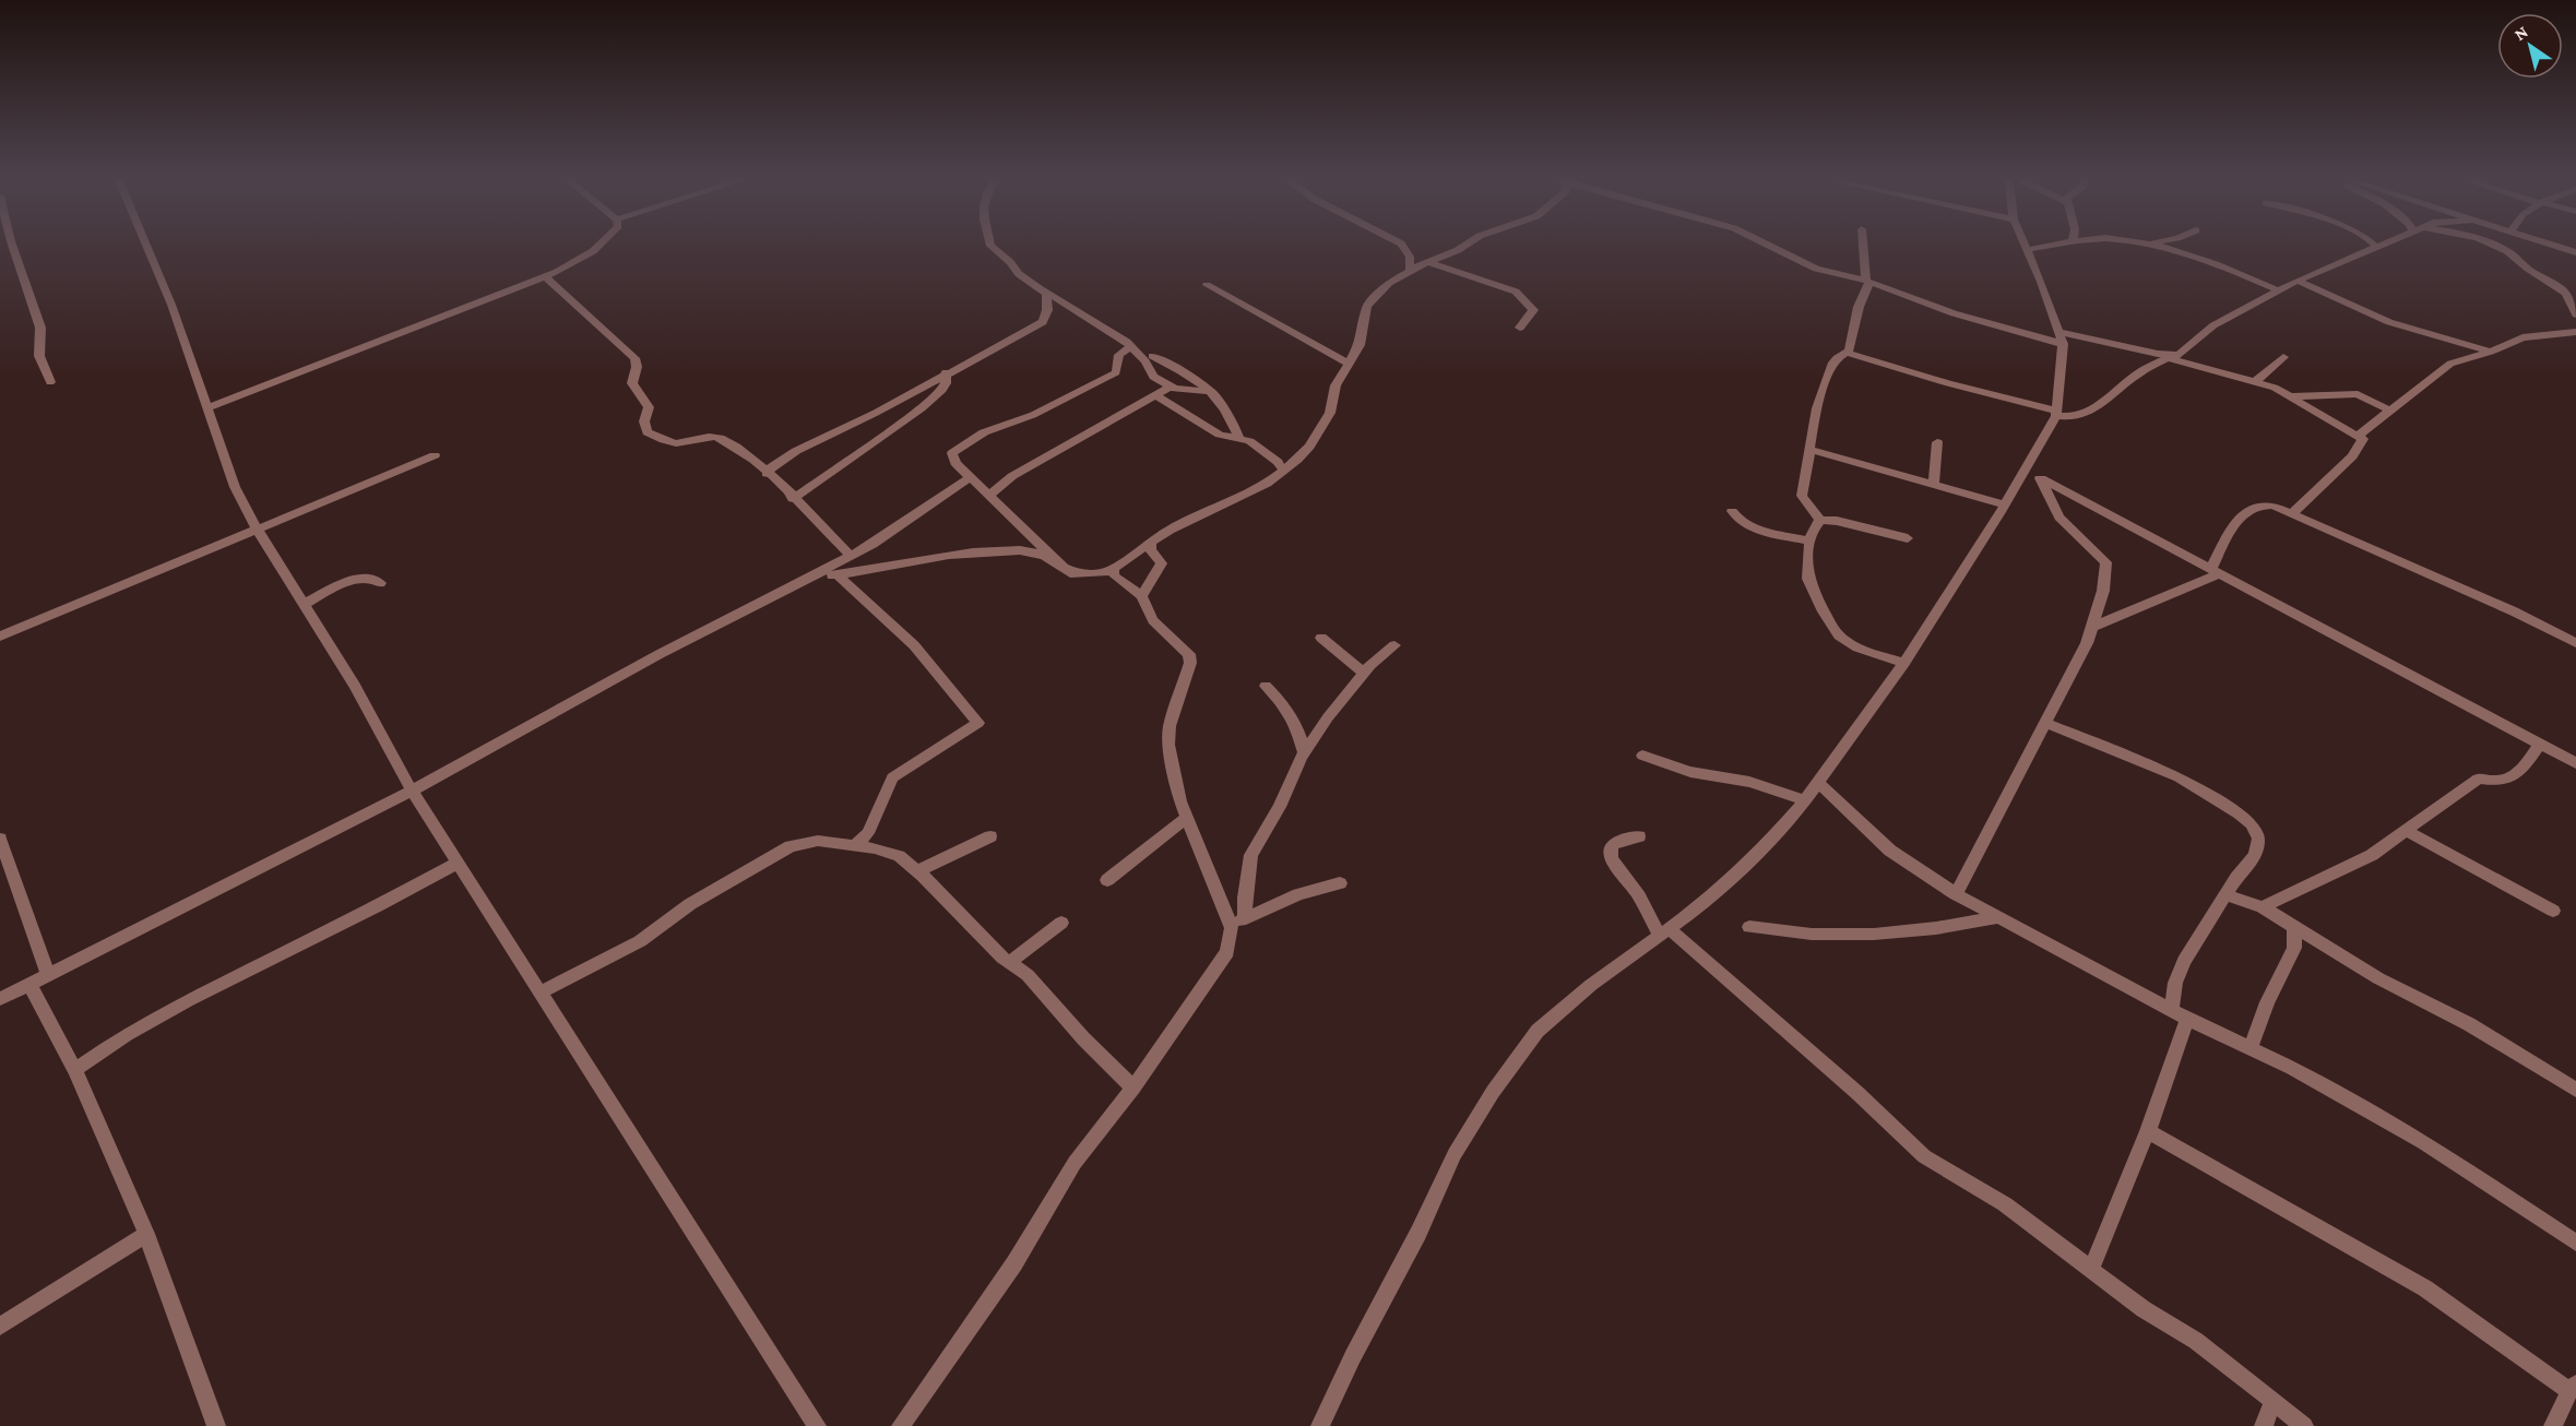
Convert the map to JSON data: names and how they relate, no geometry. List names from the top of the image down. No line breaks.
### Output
{"north":"top left"}
